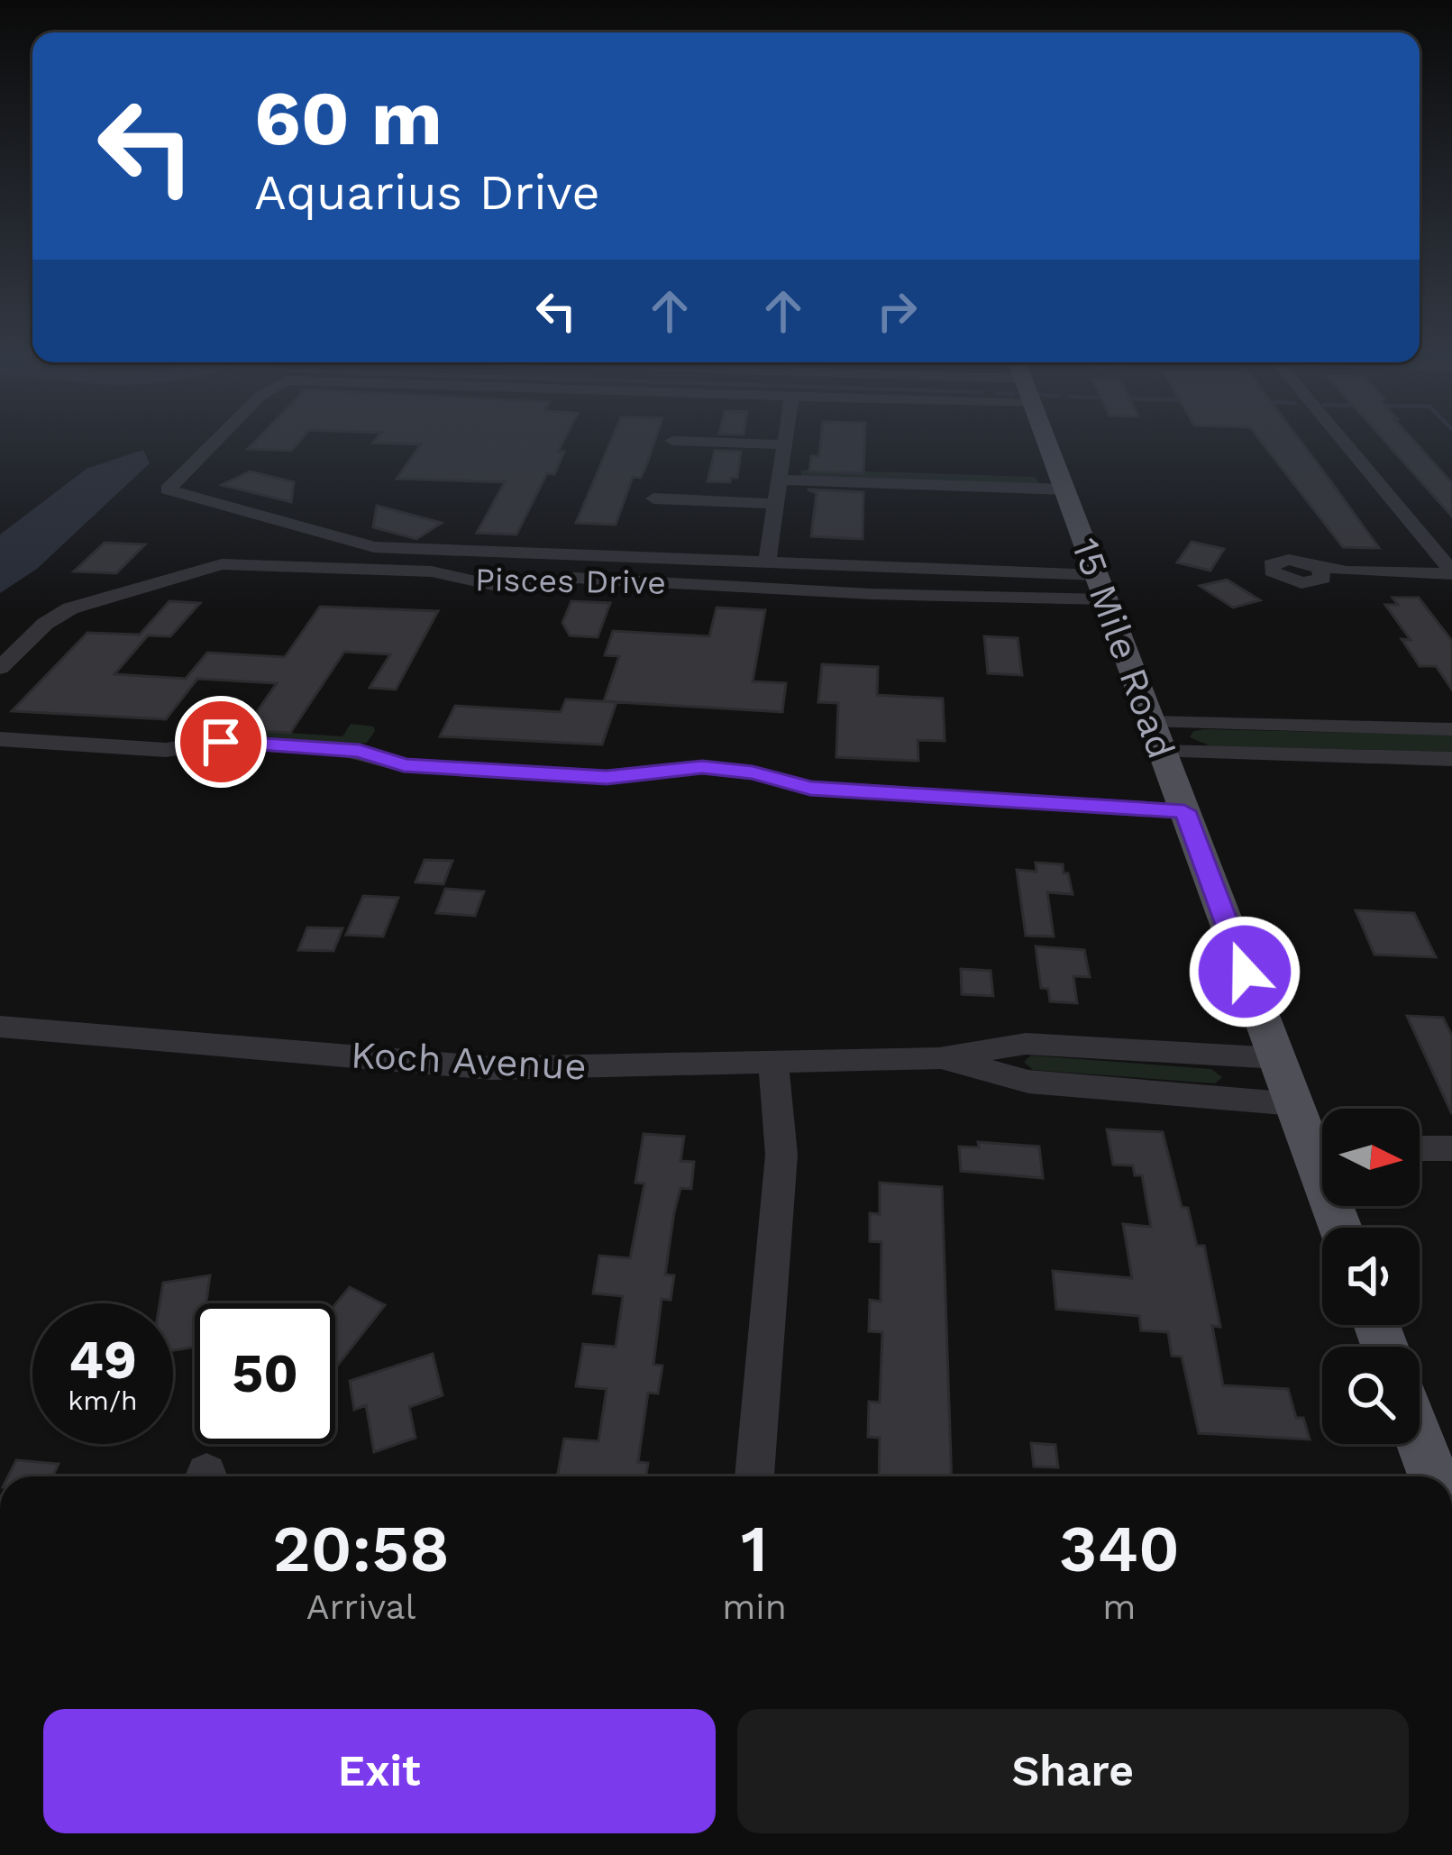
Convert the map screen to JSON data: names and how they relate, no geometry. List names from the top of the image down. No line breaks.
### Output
{"streets":{"main road":["15 Mile Road"],"street":["Pisces Drive","Koch Avenue"]},"crossings":[["Pisces Drive","15 Mile Road"],["15 Mile Road","Koch Avenue"]],"north":"right","page":{"turn":["60 m","Aquarius Drive"],"speed":"49 km/h","limit":"50","eta":["20:58","Arrival","1","min","340","m"],"buttons":["Exit","Share"]}}
